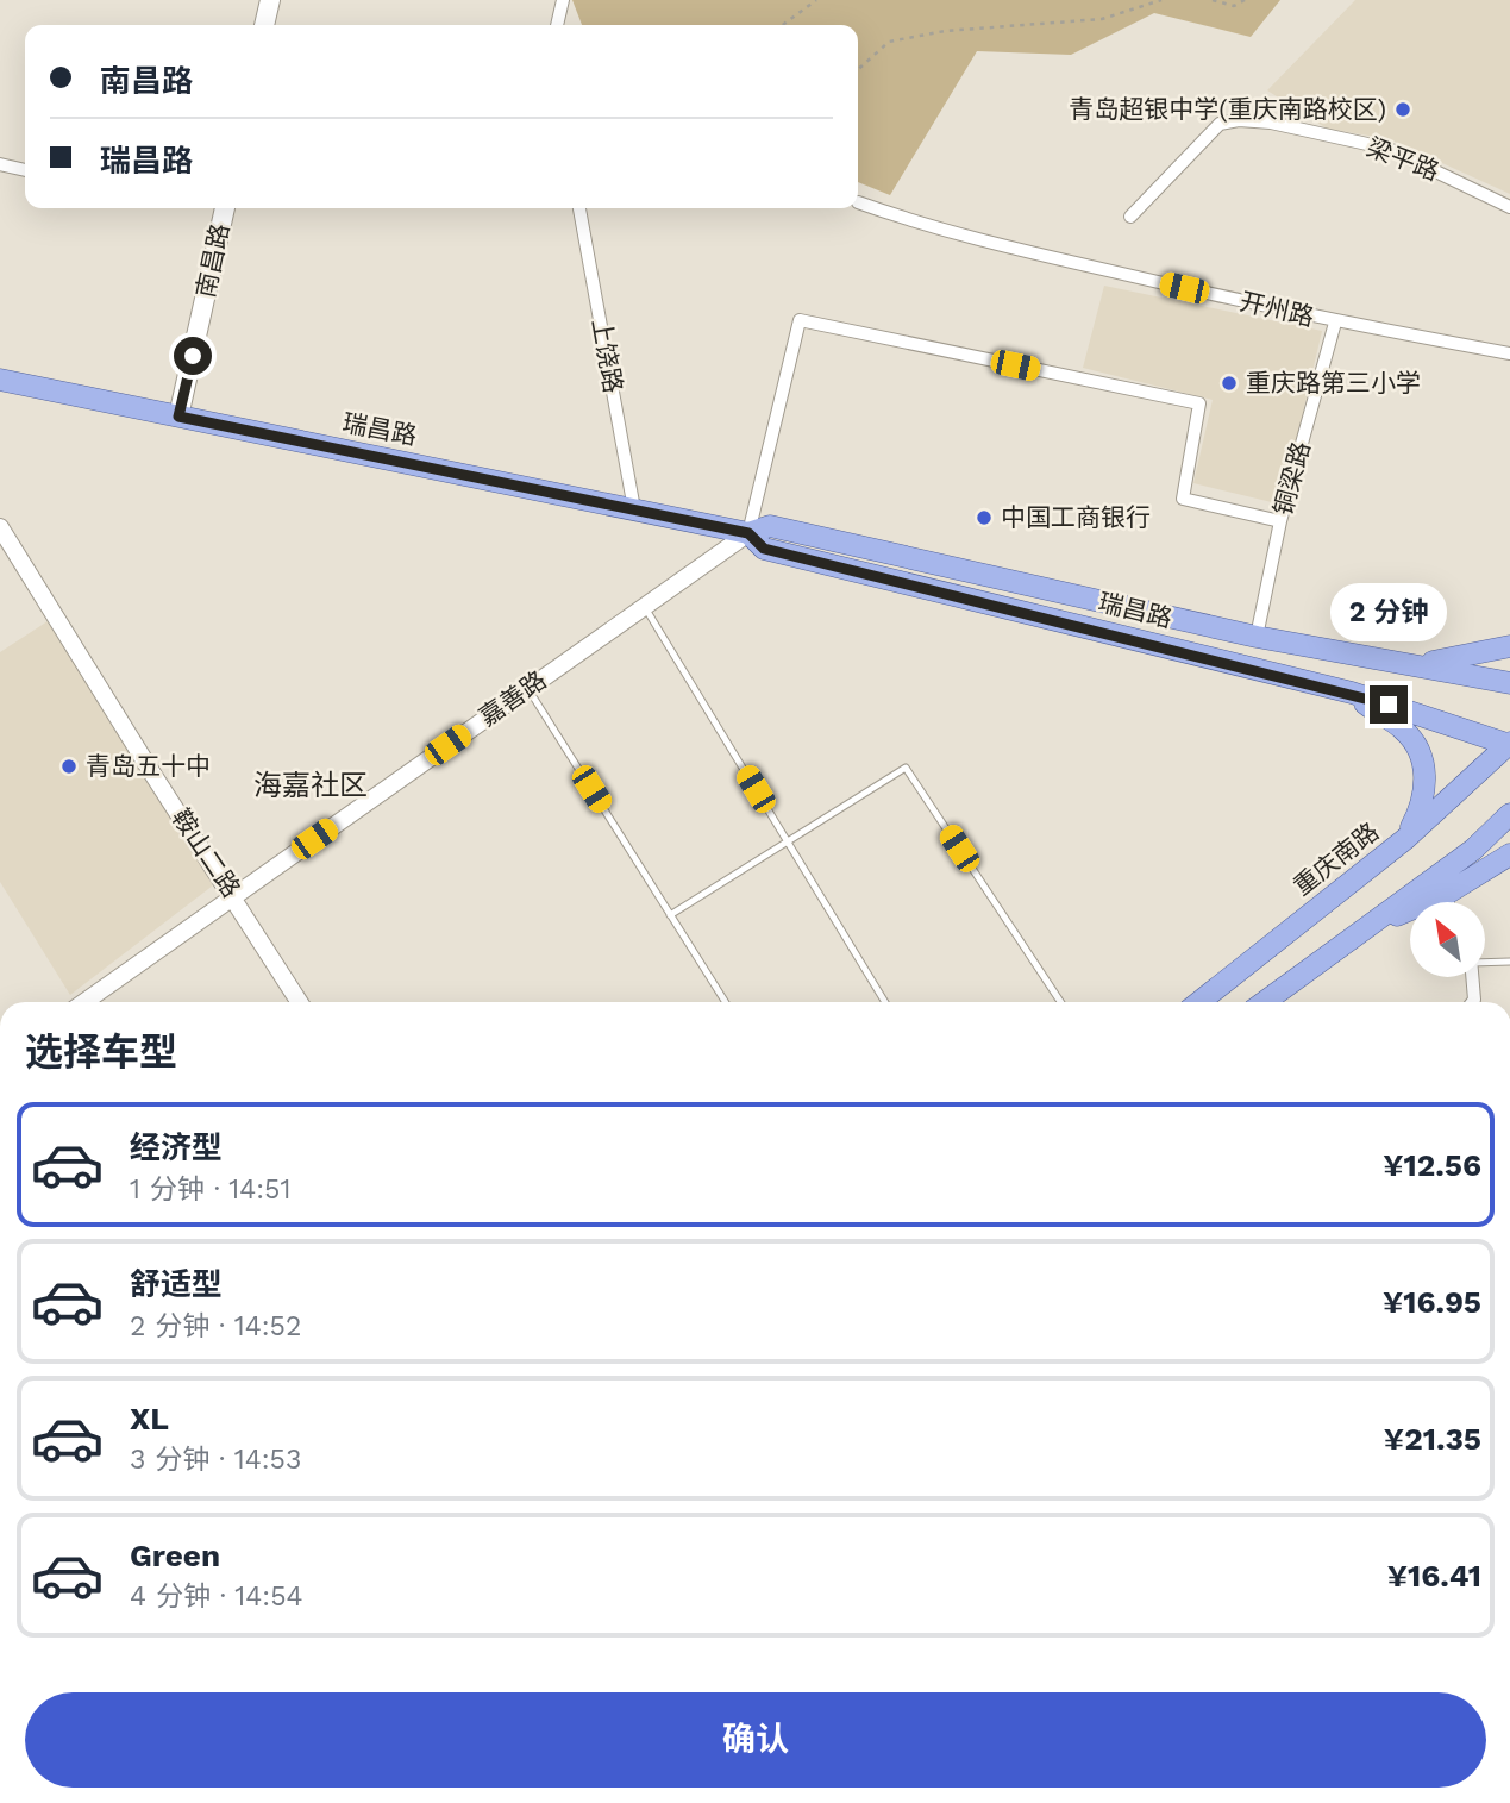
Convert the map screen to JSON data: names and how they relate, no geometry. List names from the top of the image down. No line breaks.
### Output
{"streets":{"main road":["南昌路","瑞昌路","重庆南路"],"street":["梁平路","开州路","上饶路","铜梁路","嘉善路","鞍山二路"]},"crossings":[["南昌路","瑞昌路"],["开州路","铜梁路"],["上饶路","瑞昌路"],["瑞昌路","铜梁路"],["瑞昌路","嘉善路"],["瑞昌路","重庆南路"],["嘉善路","鞍山二路"]],"districts":["海嘉社区"],"places":["青岛超银中学(重庆南路校区)","重庆路第三小学","中国工商银行","青岛五十中"],"north":"top left","page":{"banner":["南昌路","瑞昌路"],"bubble":"2 分钟","heading":"选择车型","list":[{"name":"经济型","note":"1 分钟 · 14:51","value":"¥12.56"},{"name":"舒适型","note":"2 分钟 · 14:52","value":"¥16.95"},{"name":"XL","note":"3 分钟 · 14:53","value":"¥21.35"},{"name":"Green","note":"4 分钟 · 14:54","value":"¥16.41"}],"buttons":"确认"}}
